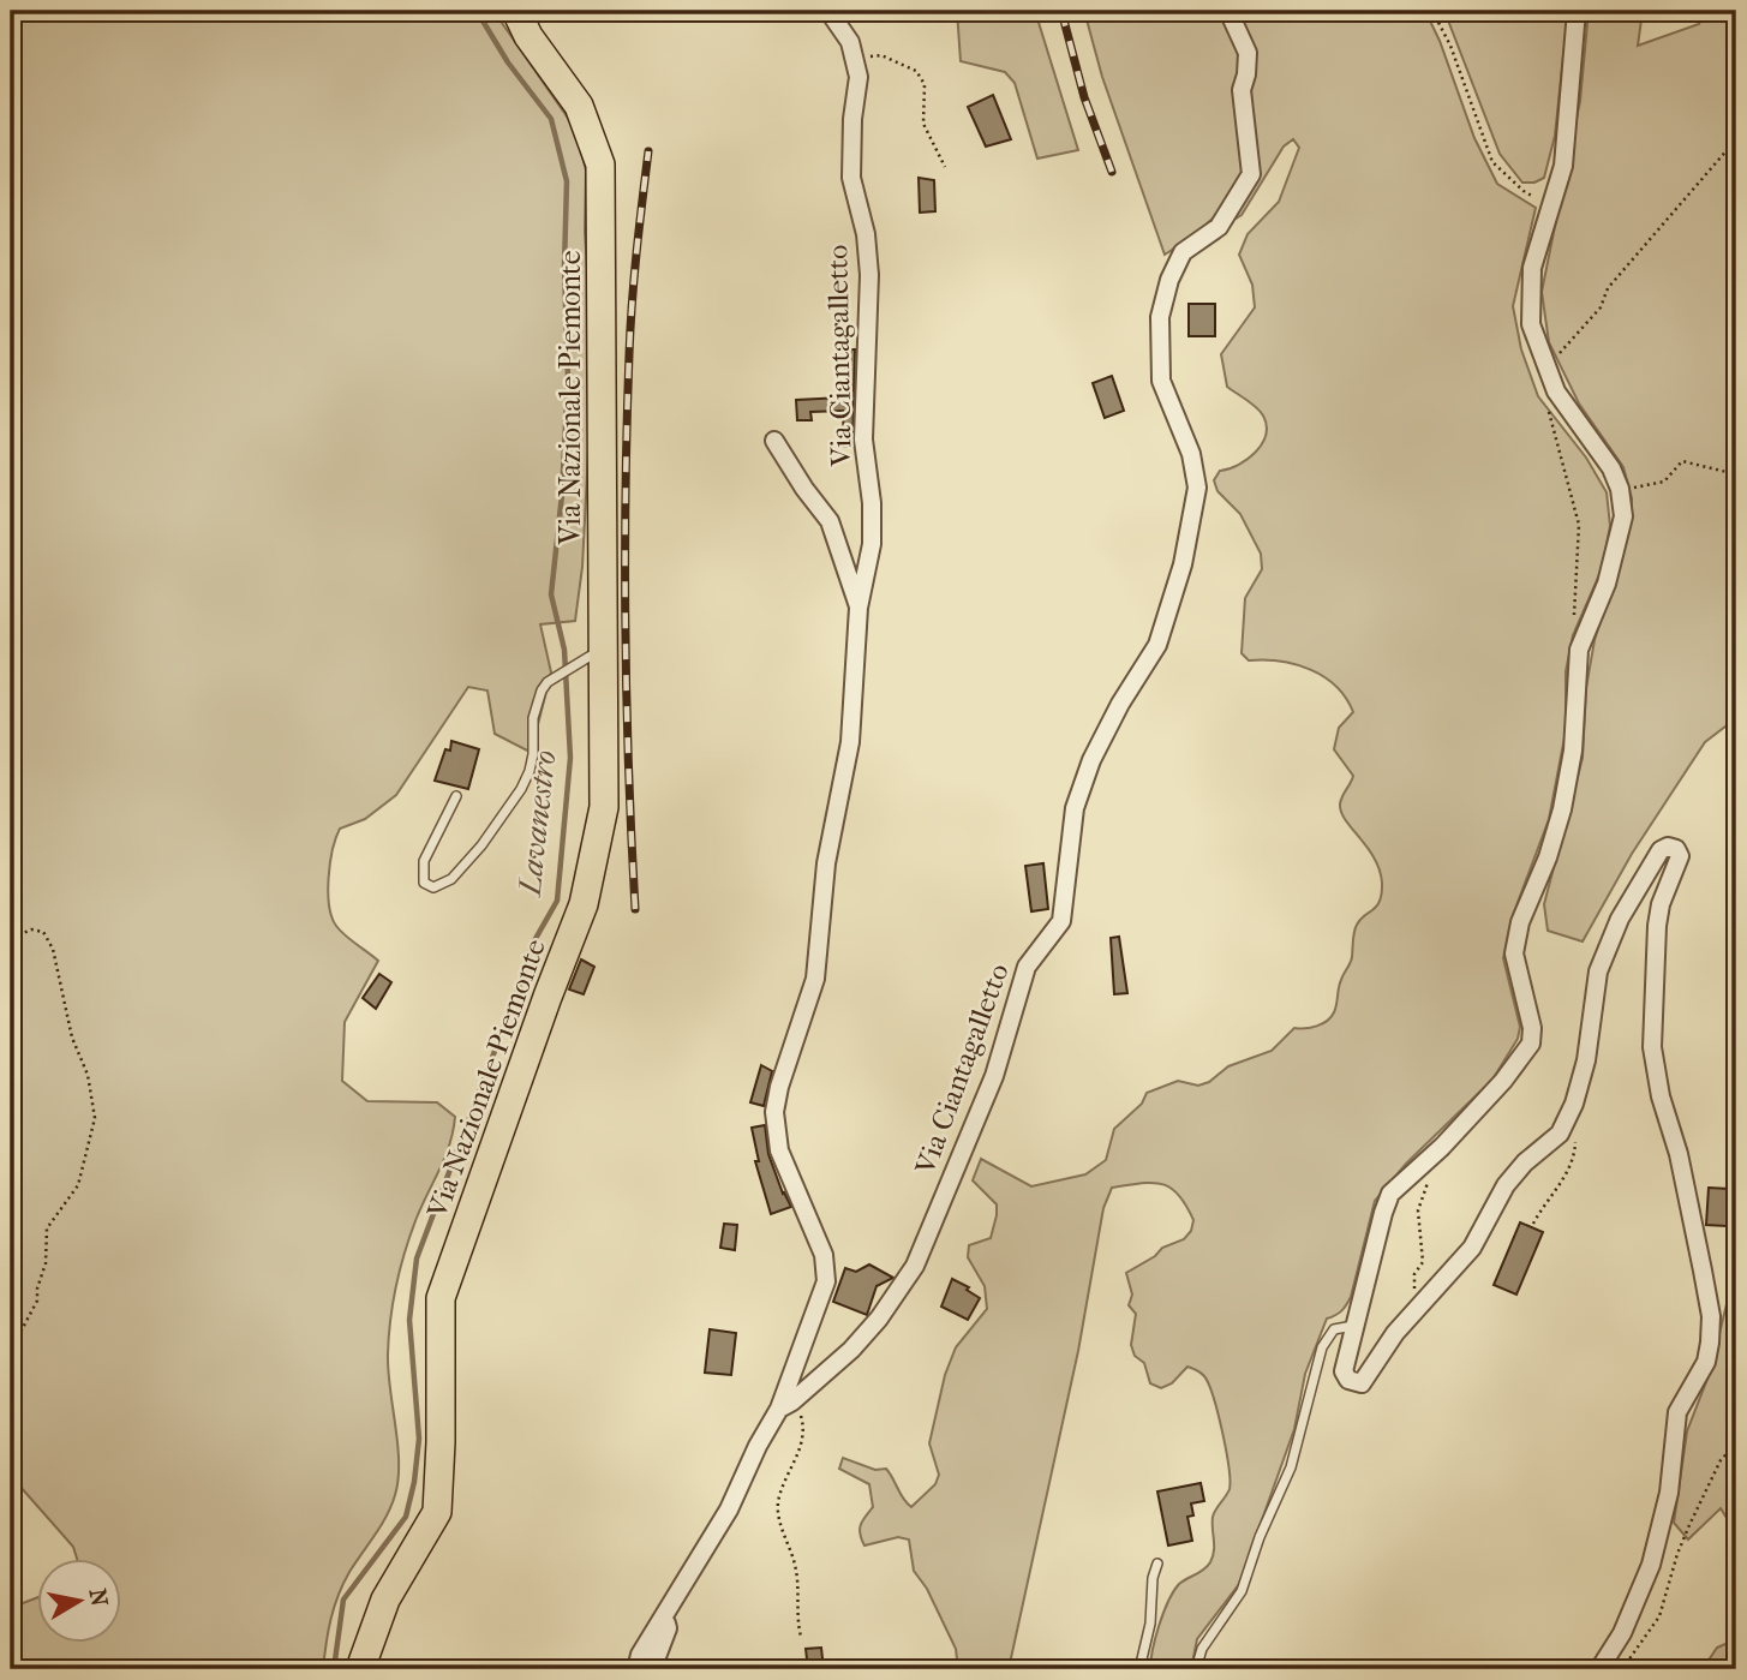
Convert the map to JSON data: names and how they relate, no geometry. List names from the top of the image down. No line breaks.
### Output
{"streets":{"main road":["Via Nazionale Piemonte"],"street":["Via Ciantagalletto"]},"water":["Lavanestro"],"north":"right"}
